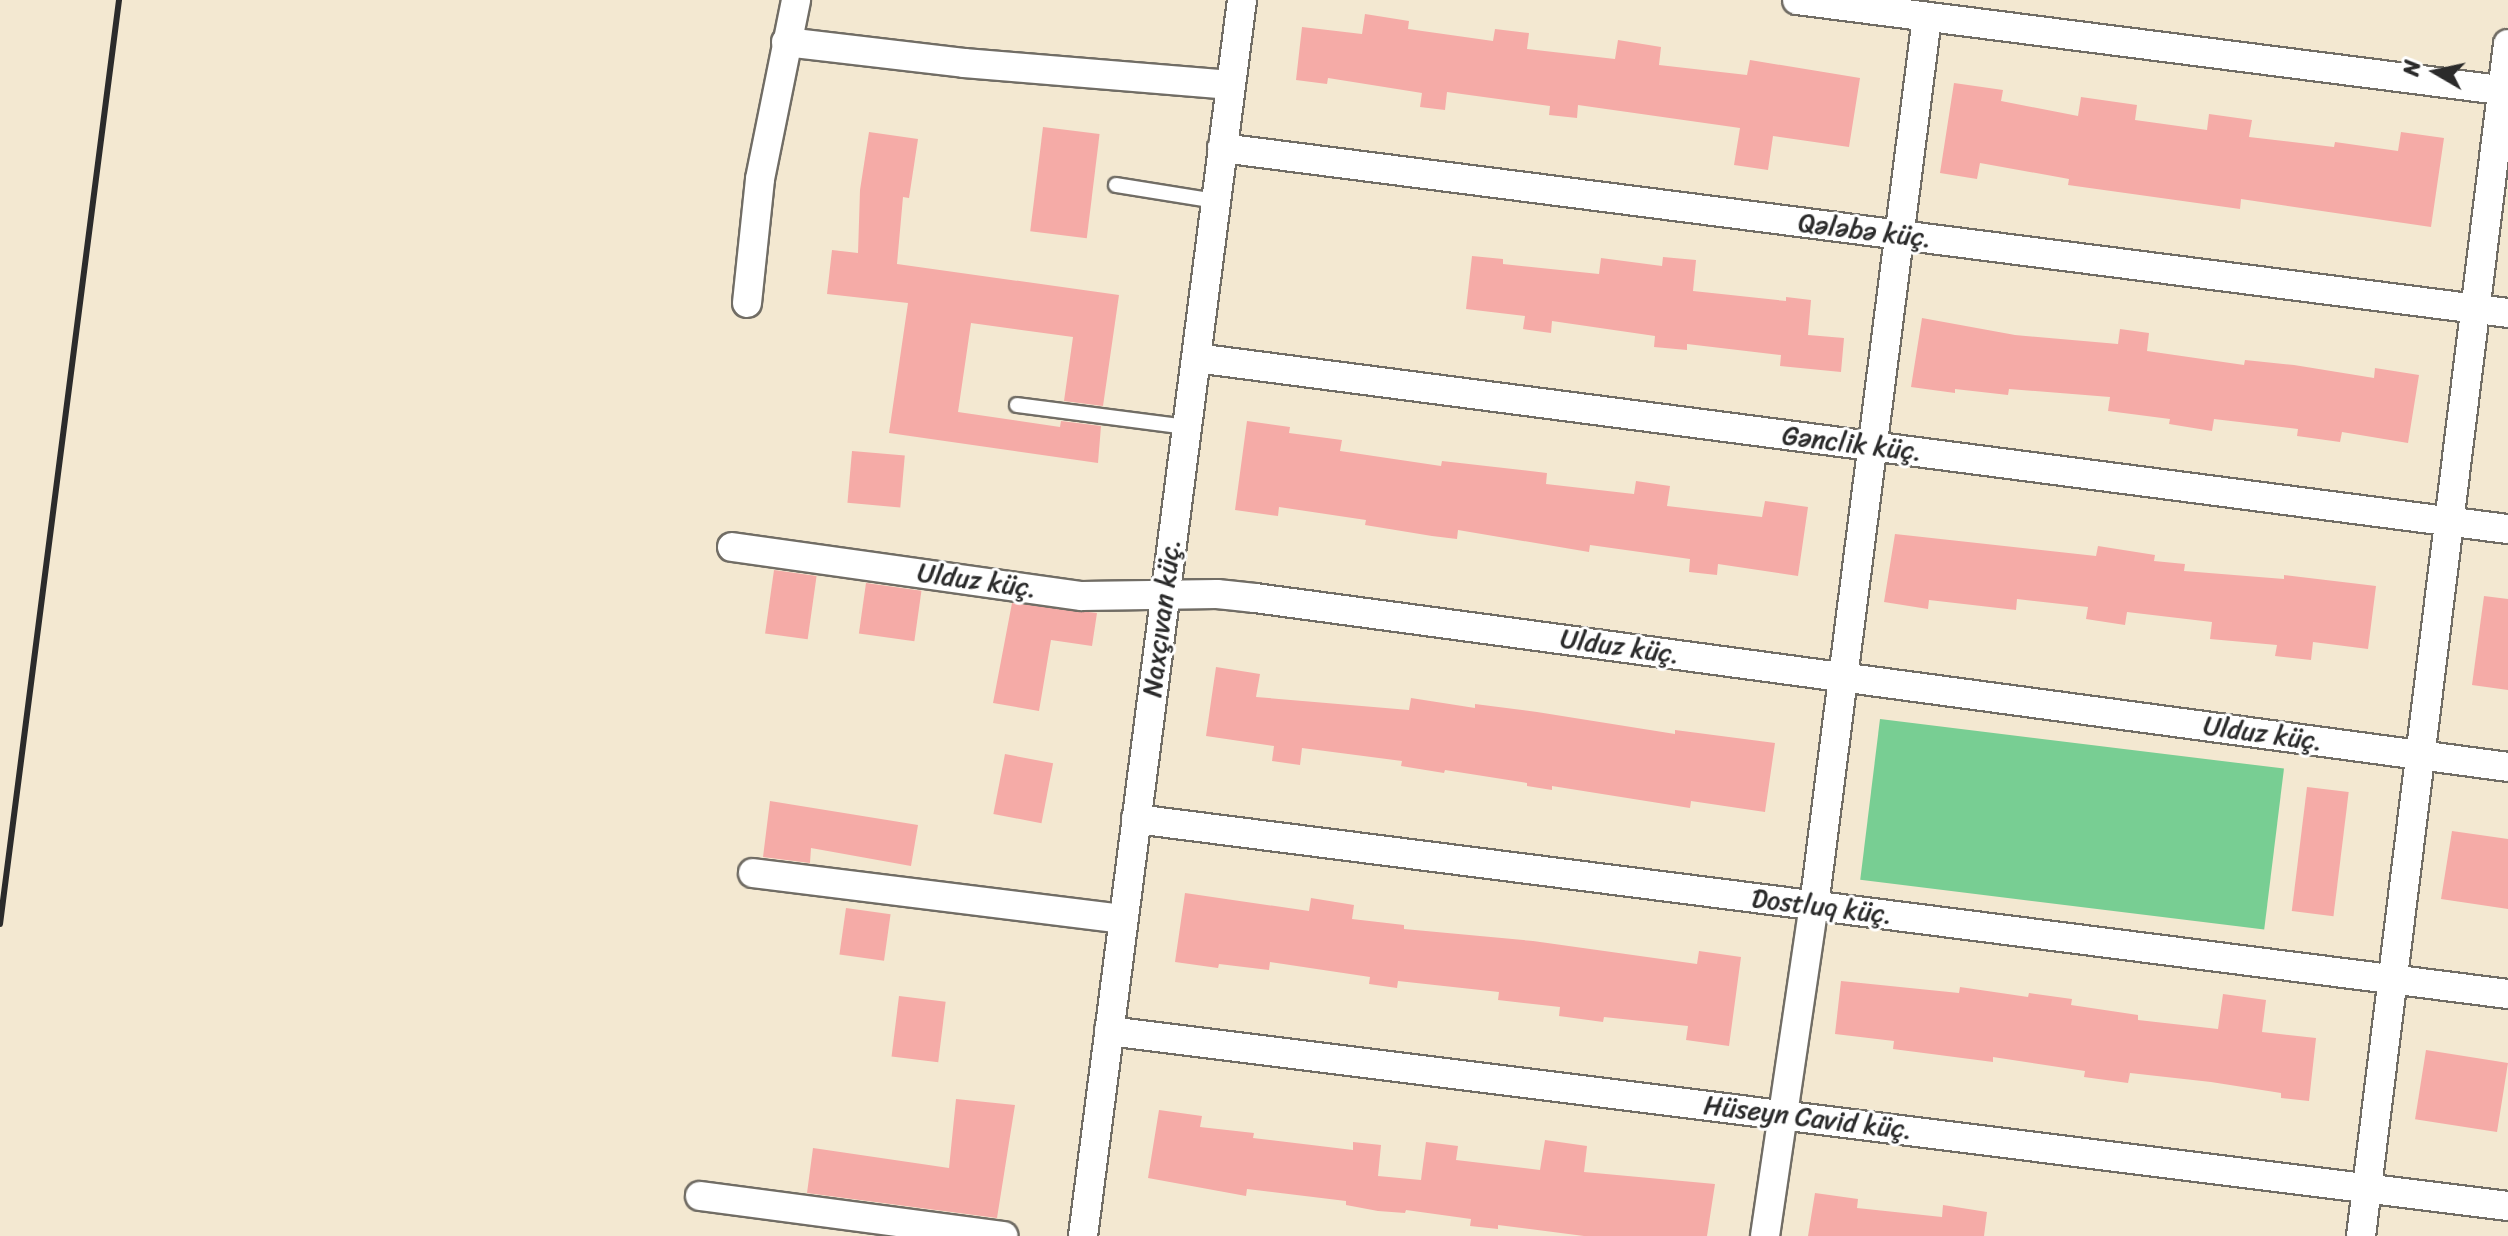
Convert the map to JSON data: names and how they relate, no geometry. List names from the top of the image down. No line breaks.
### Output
{"streets":{"street":["Qələbə küç.","Gənclik küç.","Ulduz küç.","Naxçıvan küç.","Dostluq küç.","Hüseyn Cavid küç."]},"crossings":[["Qələbə küç.","Naxçıvan küç."],["Gənclik küç.","Naxçıvan küç."],["Ulduz küç.","Naxçıvan küç."],["Naxçıvan küç.","Dostluq küç."],["Naxçıvan küç.","Hüseyn Cavid küç."]],"north":"left"}
